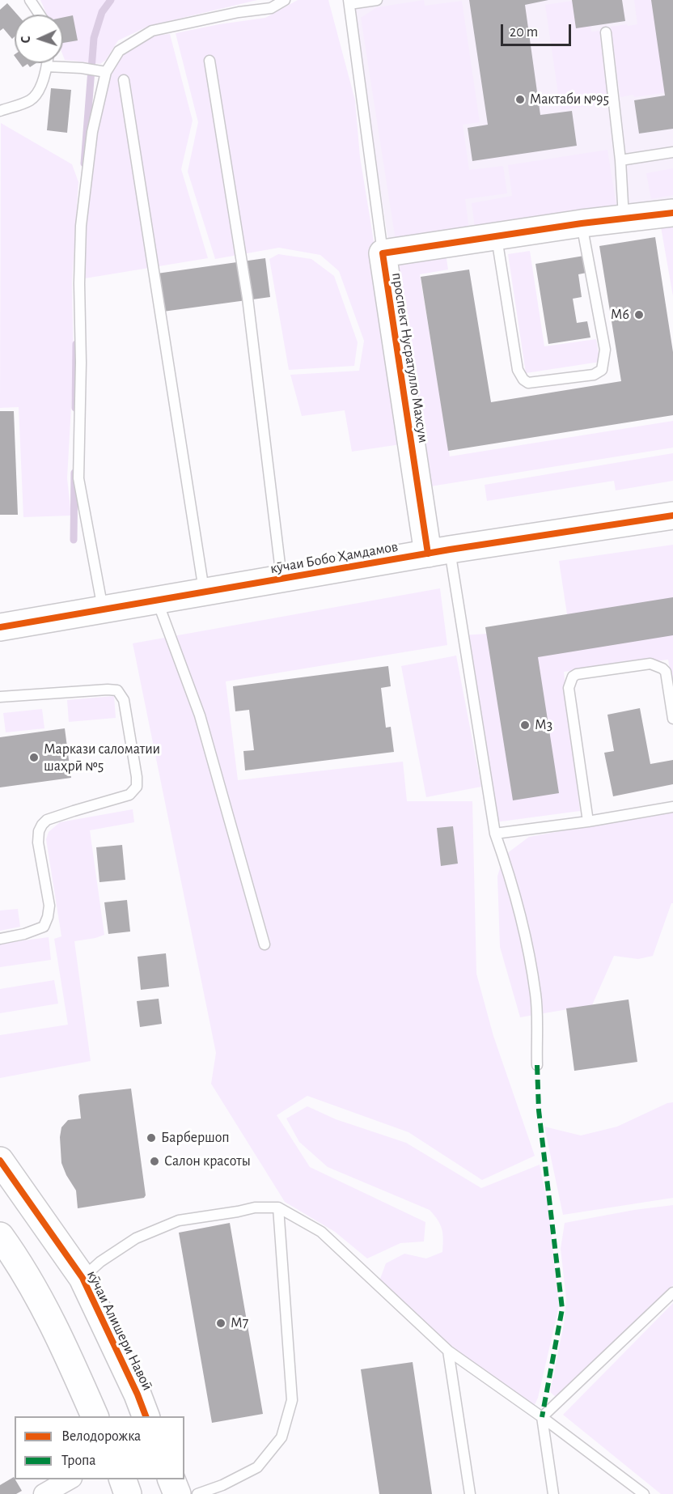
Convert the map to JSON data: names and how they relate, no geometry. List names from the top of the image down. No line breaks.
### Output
{"streets":{"street":["проспект Нусратулло Махсум","кӯчаи Бобо Ҳамдамов","кӯчаи Алишери Навоӣ"]},"crossings":[["проспект Нусратулло Махсум","кӯчаи Бобо Ҳамдамов"]],"places":["Mактаби №95","М6","М3","Маркази саломатии шаҳрӣ №5","Барбершоп","Салон красоты","М7"],"legend":["Велодорожка","Тропа"],"scale_bar":"20 m","north":"left"}
